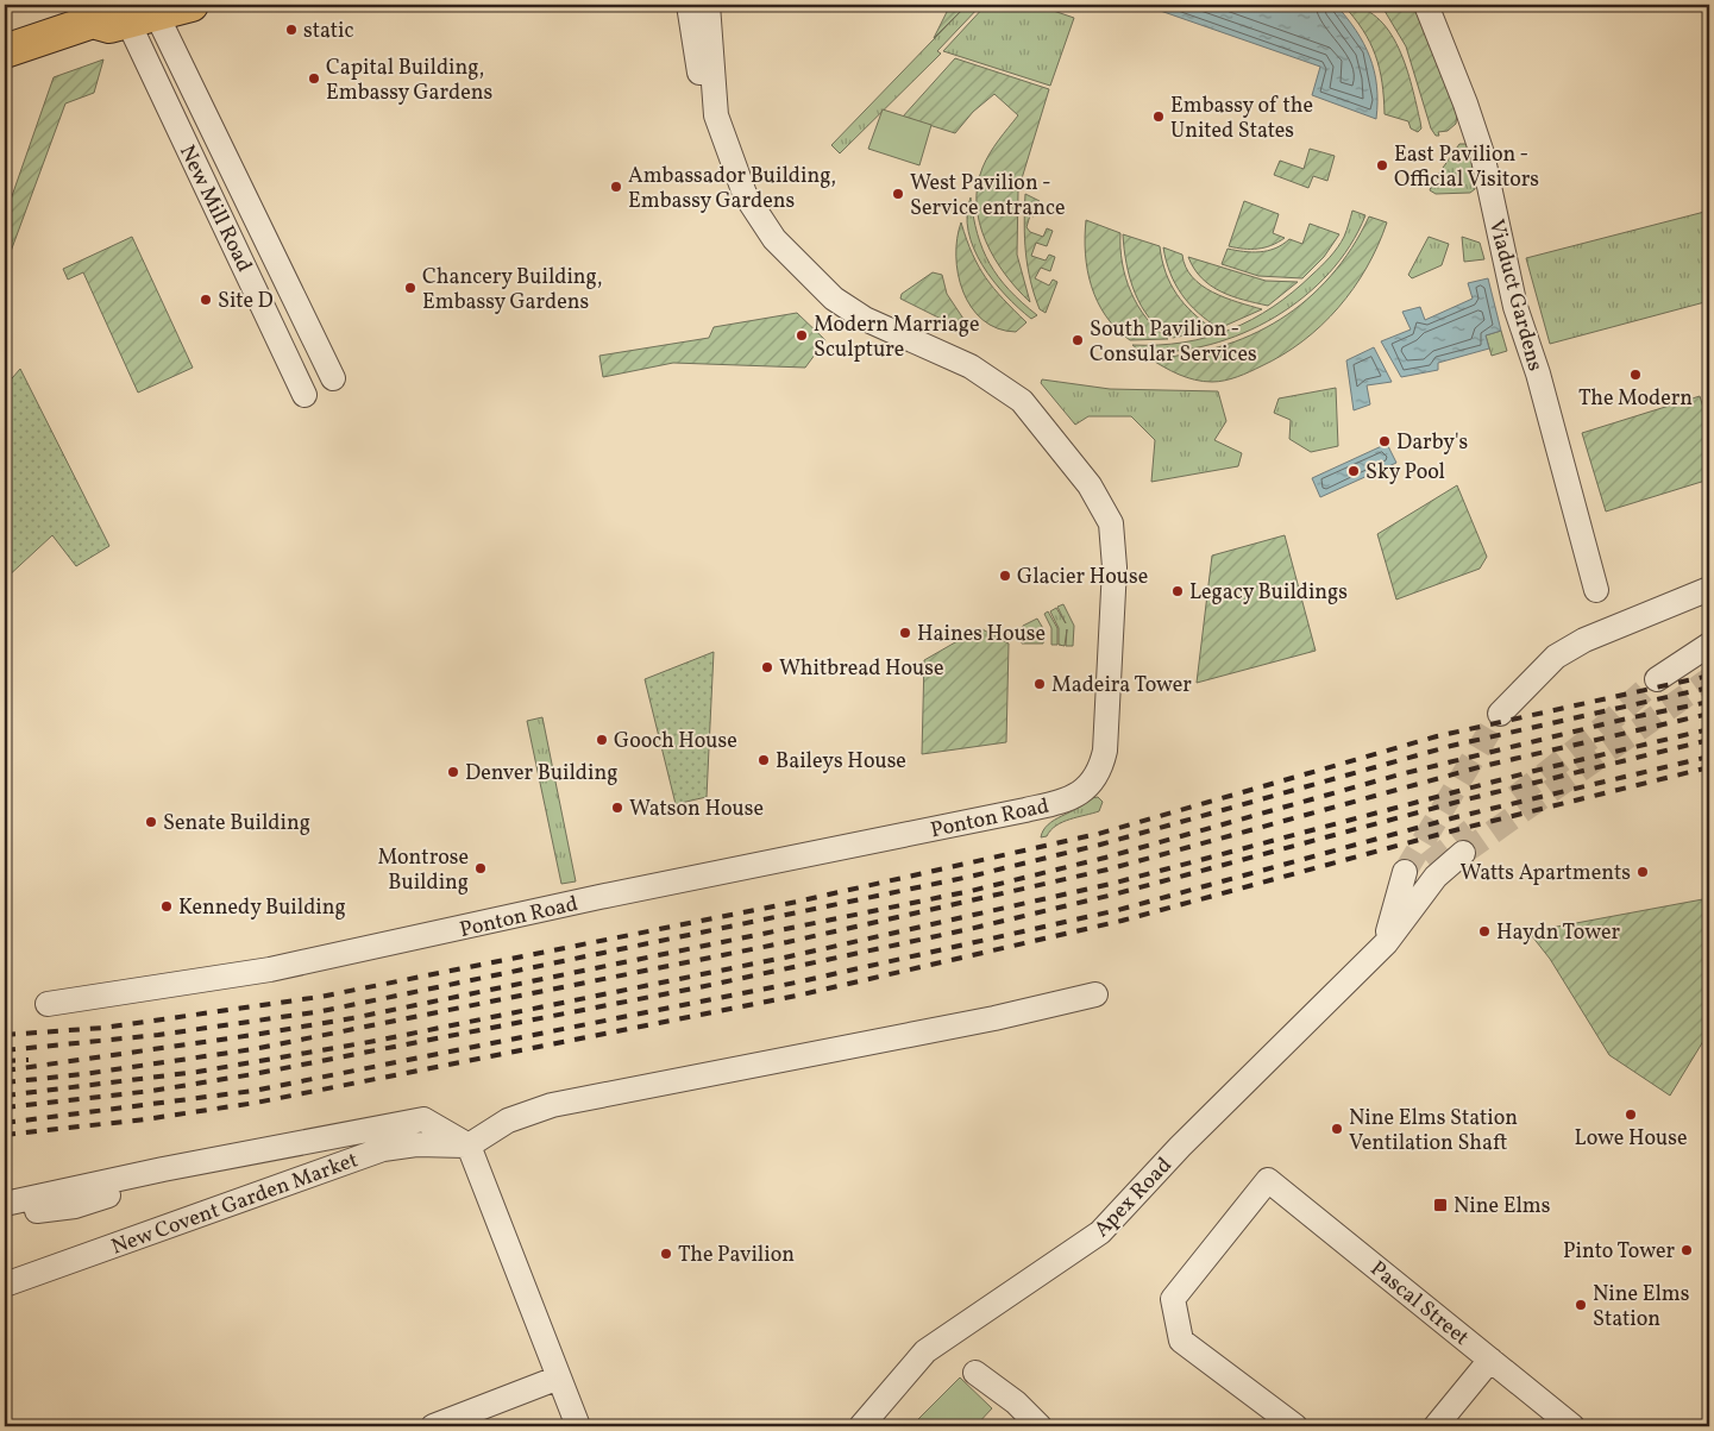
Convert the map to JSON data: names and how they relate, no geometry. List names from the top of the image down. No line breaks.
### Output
{"streets":{"street":["New Mill Road","Viaduct Gardens","Ponton Road","Apex Road","New Covent Garden Market","Pascal Street"]},"places":{"other":["static","Capital Building, Embassy Gardens","Embassy of the United States","East Pavilion - Official Visitors","Ambassador Building, Embassy Gardens","West Pavilion - Service entrance","Chancery Building, Embassy Gardens","Site D","Modern Marriage Sculpture","South Pavilion - Consular Services","The Modern","Darby's","Sky Pool","Glacier House","Legacy Buildings","Haines House","Whitbread House","Madeira Tower","Gooch House","Baileys House","Denver Building","Watson House","Senate Building","Montrose Building","Watts Apartments","Kennedy Building","Haydn Tower","Lowe House","Nine Elms Station Ventilation Shaft","Pinto Tower","The Pavilion","Nine Elms Station"],"transit":["Nine Elms"]}}
